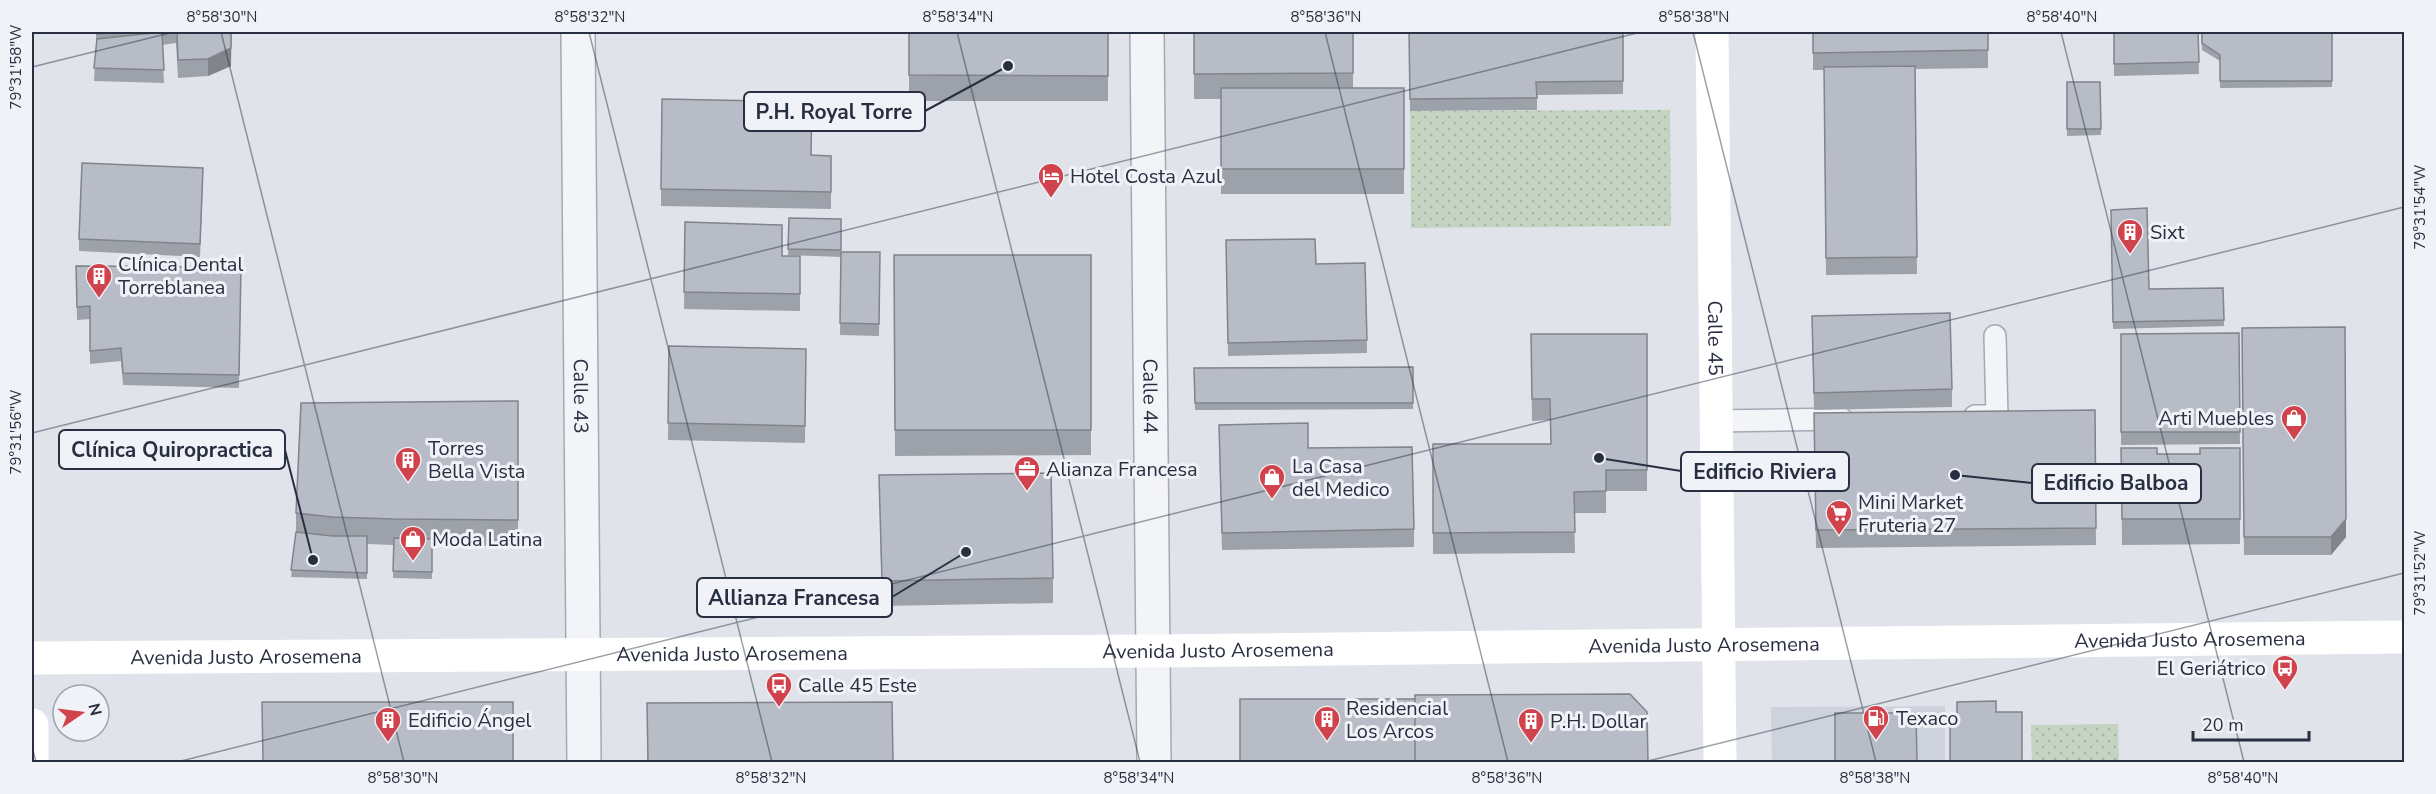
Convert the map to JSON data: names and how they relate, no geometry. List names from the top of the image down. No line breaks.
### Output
{"streets":{"street":["Calle 45","Calle 43","Calle 44","Avenida Justo Arosemena"]},"crossings":[["Calle 45","Avenida Justo Arosemena"],["Calle 43","Avenida Justo Arosemena"],["Calle 44","Avenida Justo Arosemena"]],"places":{"other":["P.H. Royal Torre","Edificio Riviera","Edificio Balboa","Allianza Francesa","Clínica Quiropractica"],"hotel":["Hotel Costa Azul"],"building":["Sixt","Clínica Dental Torreblanea","Torres Bella Vista","Residencial Los Arcos","Edificio Ángel","P.H. Dollar"],"shop":["Arti Muebles","La Casa del Medico","Moda Latina"],"office":["Alianza Francesa"],"supermarket":["Mini Market Fruteria 27"],"bus stop":["El Geriátrico","Calle 45 Este"],"fuel station":["Texaco"]},"scale_bar":"20 m","north":"right","coordinates":["8°58'30\"N","8°58'32\"N","8°58'34\"N","8°58'36\"N","8°58'38\"N","8°58'40\"N","79°31'58\"W","79°31'54\"W","79°31'56\"W","79°31'52\"W"]}
